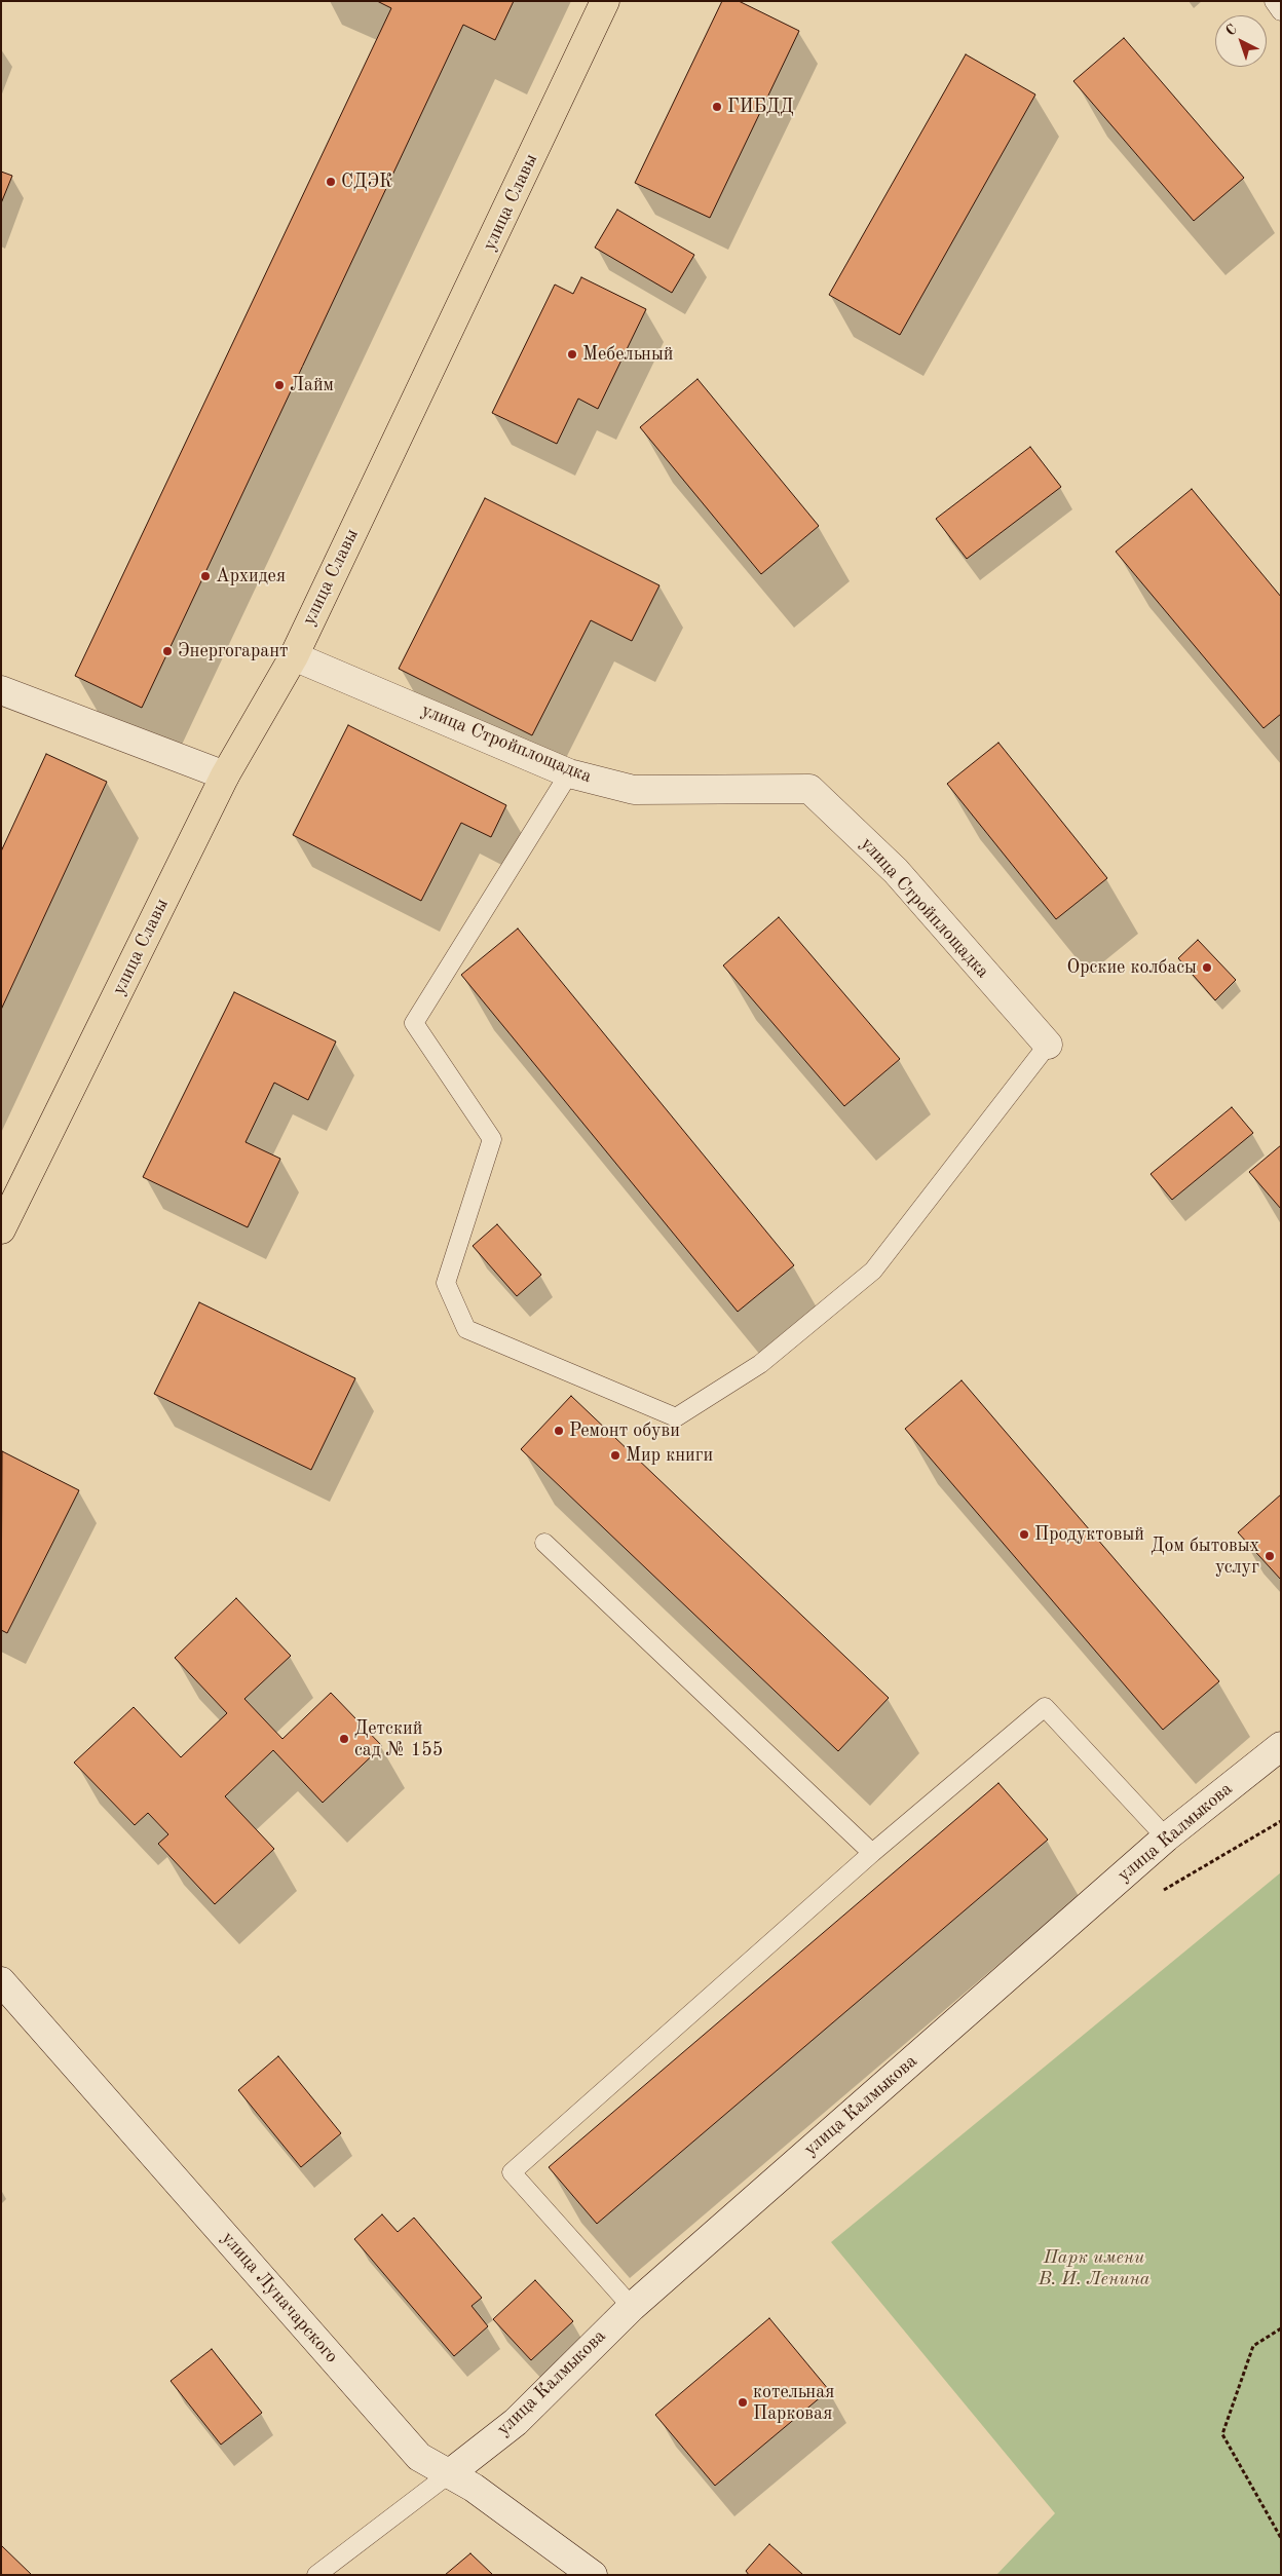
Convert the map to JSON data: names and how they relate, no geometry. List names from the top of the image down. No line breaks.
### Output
{"streets":{"main road":["улица Славы"],"street":["улица Стройплощадка","улица Калмыкова","улица Луначарского"]},"crossings":[["улица Славы","улица Стройплощадка"],["улица Калмыкова","улица Луначарского"]],"parks":["Парк имени В. И. Ленина"],"places":["ГИБДД","СДЭК","Мебельный","Лайм","Архидея","Энергогарант","Орские колбасы","Ремонт обуви","Мир книги","Продуктовый","Дом бытовых услуг","Детский сад № 155","котельная Парковая"],"north":"top left"}
